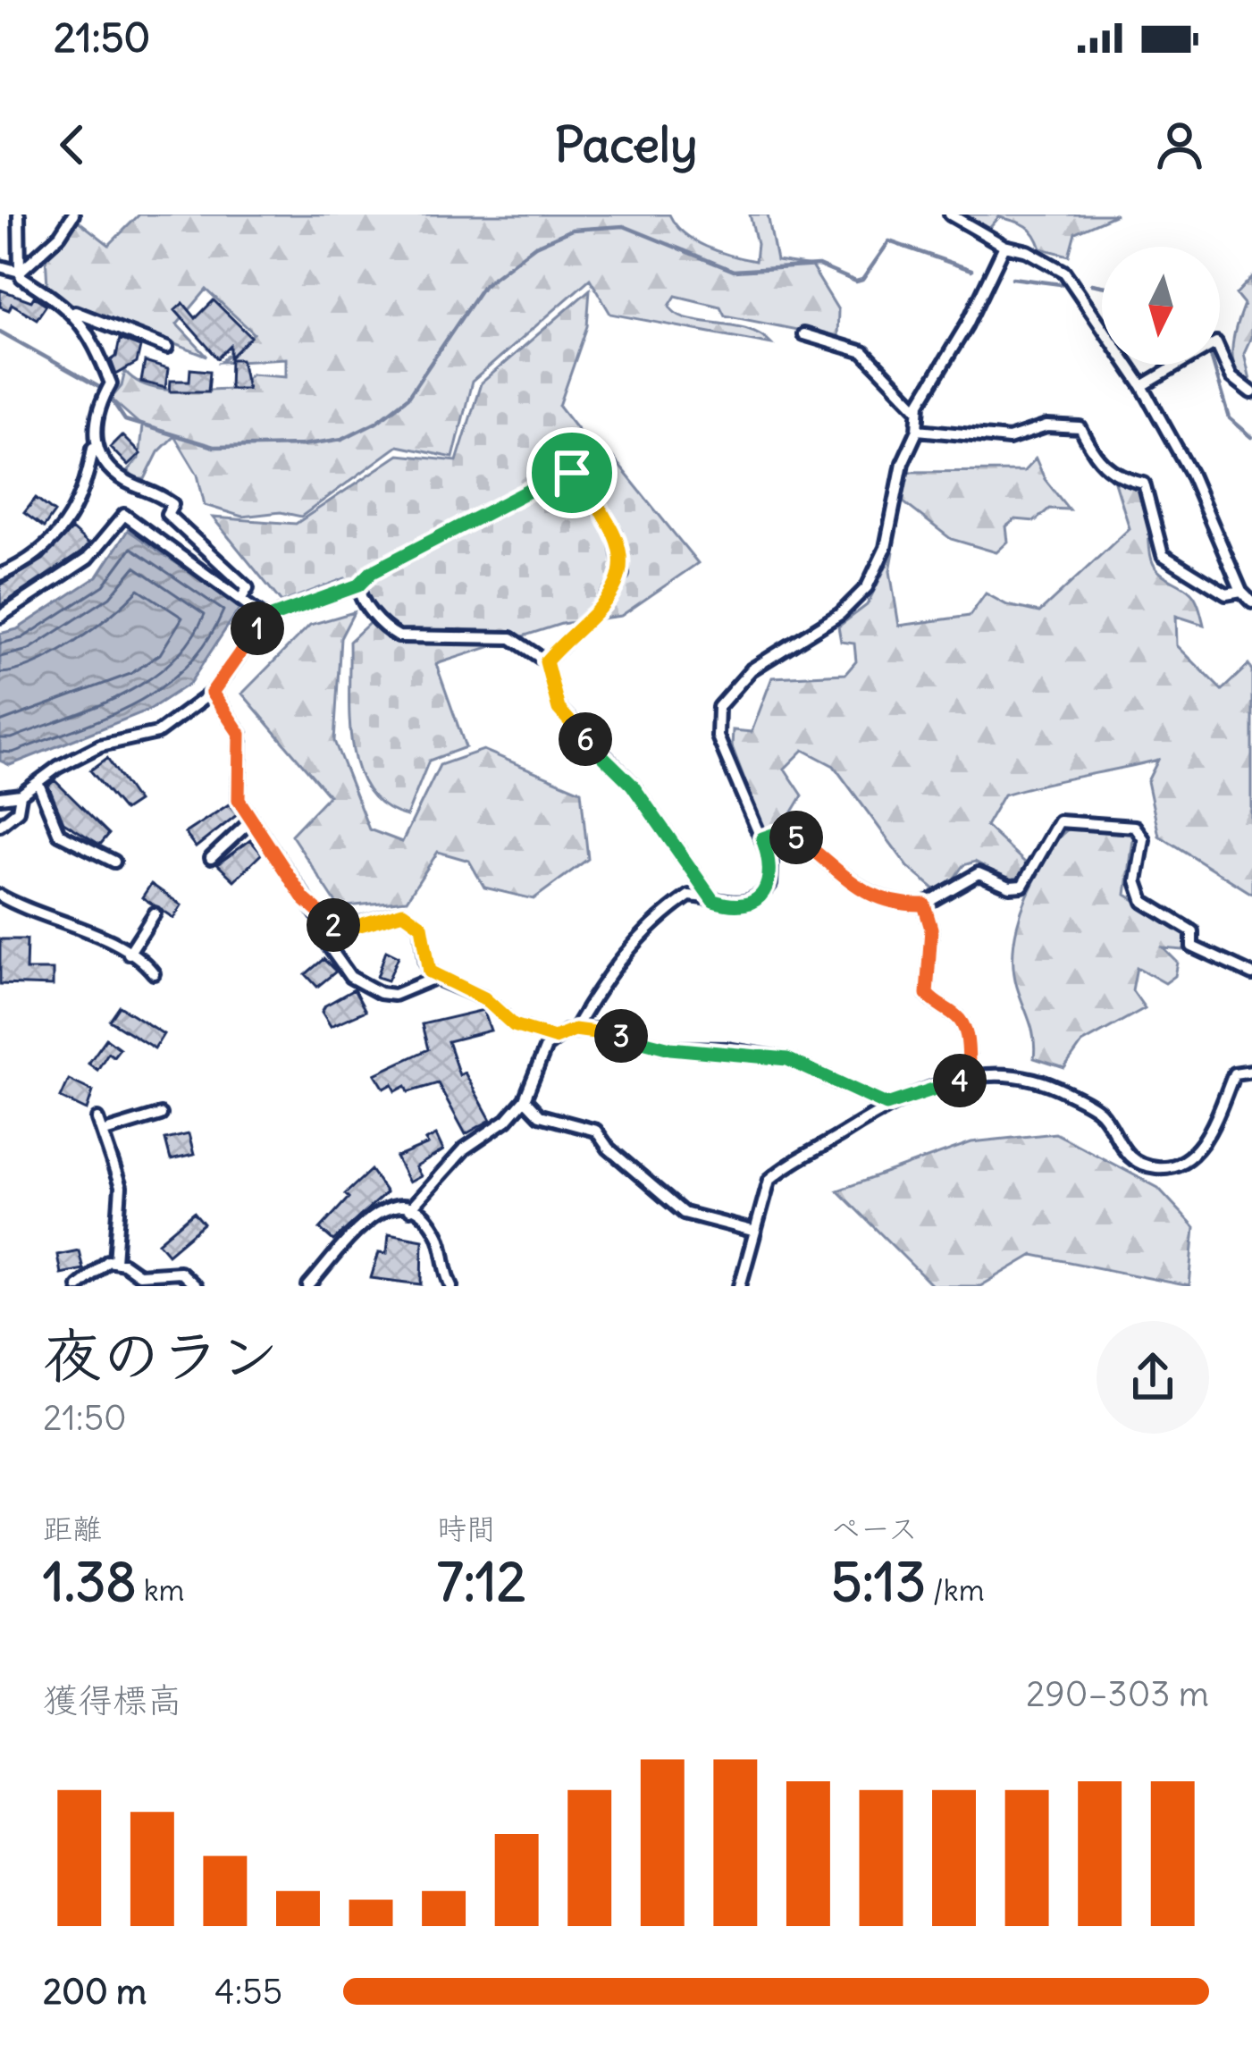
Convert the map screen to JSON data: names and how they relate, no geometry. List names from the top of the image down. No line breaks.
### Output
{"north":"bottom","page":{"status":"21:50","header":"Pacely","pins":["1","6","5","2","3","4"],"heading":["夜のラン","21:50"],"stats":[["距離","1.38 km"],["時間","7:12"],["ペース","5:13 /km"]],"chart":["獲得標高","290–303 m"],"list":[{"name":"200 m","note":"4:55"}]}}
